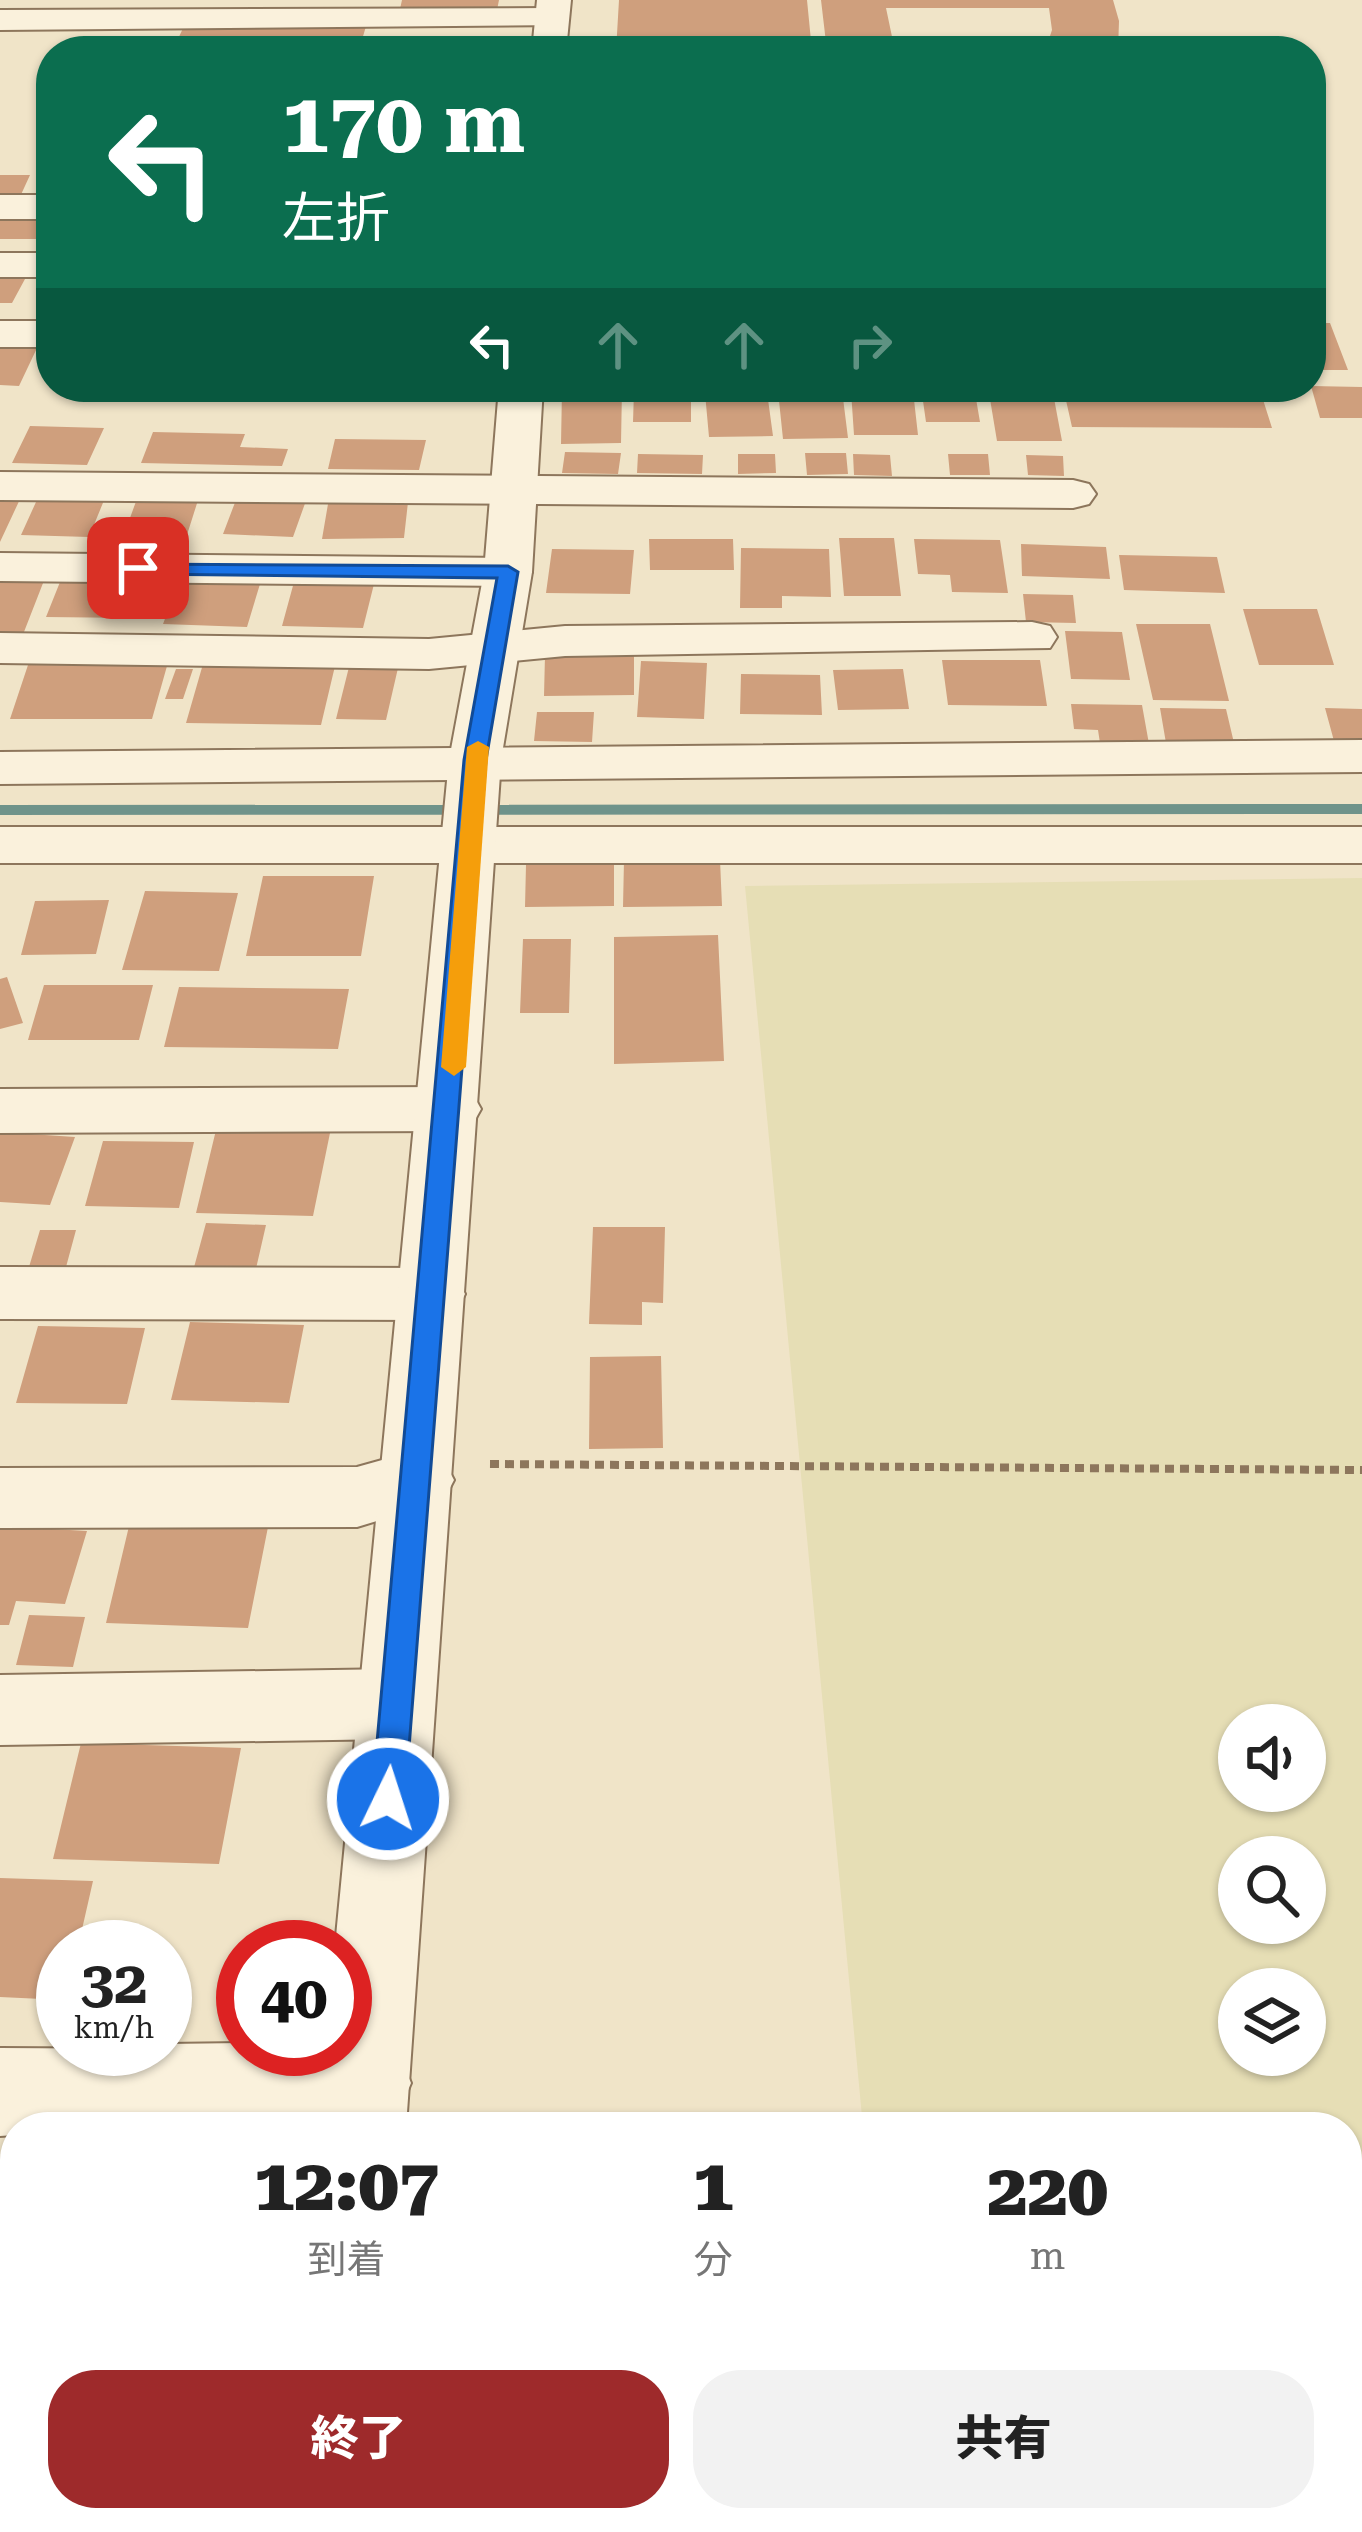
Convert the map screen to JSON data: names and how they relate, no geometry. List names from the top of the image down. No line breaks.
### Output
{"page":{"turn":["170 m","左折"],"speed":"32 km/h","limit":"40","eta":["12:07","到着","1","分","220","m"],"buttons":["終了","共有"]}}
